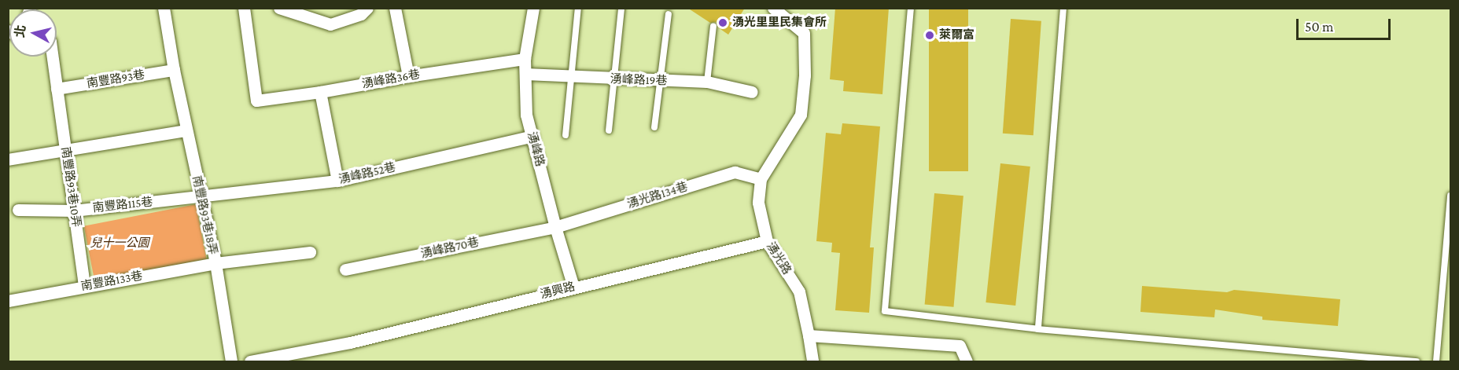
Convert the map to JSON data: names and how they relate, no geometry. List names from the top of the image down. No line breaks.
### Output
{"streets":{"street":["南豐路93巷","湧峰路36巷","湧峰路19巷","湧峰路","湧峰路52巷","南豐路93巷10弄","湧光路134巷","南豐路115巷","南豐路93巷18弄","湧峰路70巷","湧光路","南豐路133巷","湧興路"]},"crossings":[["南豐路93巷","南豐路93巷10弄"],["南豐路93巷","南豐路93巷18弄"],["湧峰路36巷","湧峰路"],["湧峰路19巷","湧峰路"],["湧峰路","湧峰路52巷"],["湧峰路","湧光路134巷"],["湧峰路","湧峰路70巷"],["湧峰路","湧興路"],["湧峰路52巷","南豐路115巷"],["湧峰路52巷","南豐路93巷18弄"],["南豐路93巷10弄","南豐路115巷"],["南豐路93巷10弄","南豐路133巷"],["湧光路134巷","湧峰路70巷"],["湧光路134巷","湧光路"],["南豐路115巷","南豐路93巷18弄"],["南豐路93巷18弄","南豐路133巷"],["湧光路","湧興路"]],"parks":["兒十一公園"],"places":["湧光里里民集會所","萊爾富"],"scale_bar":"50 m","north":"left"}
